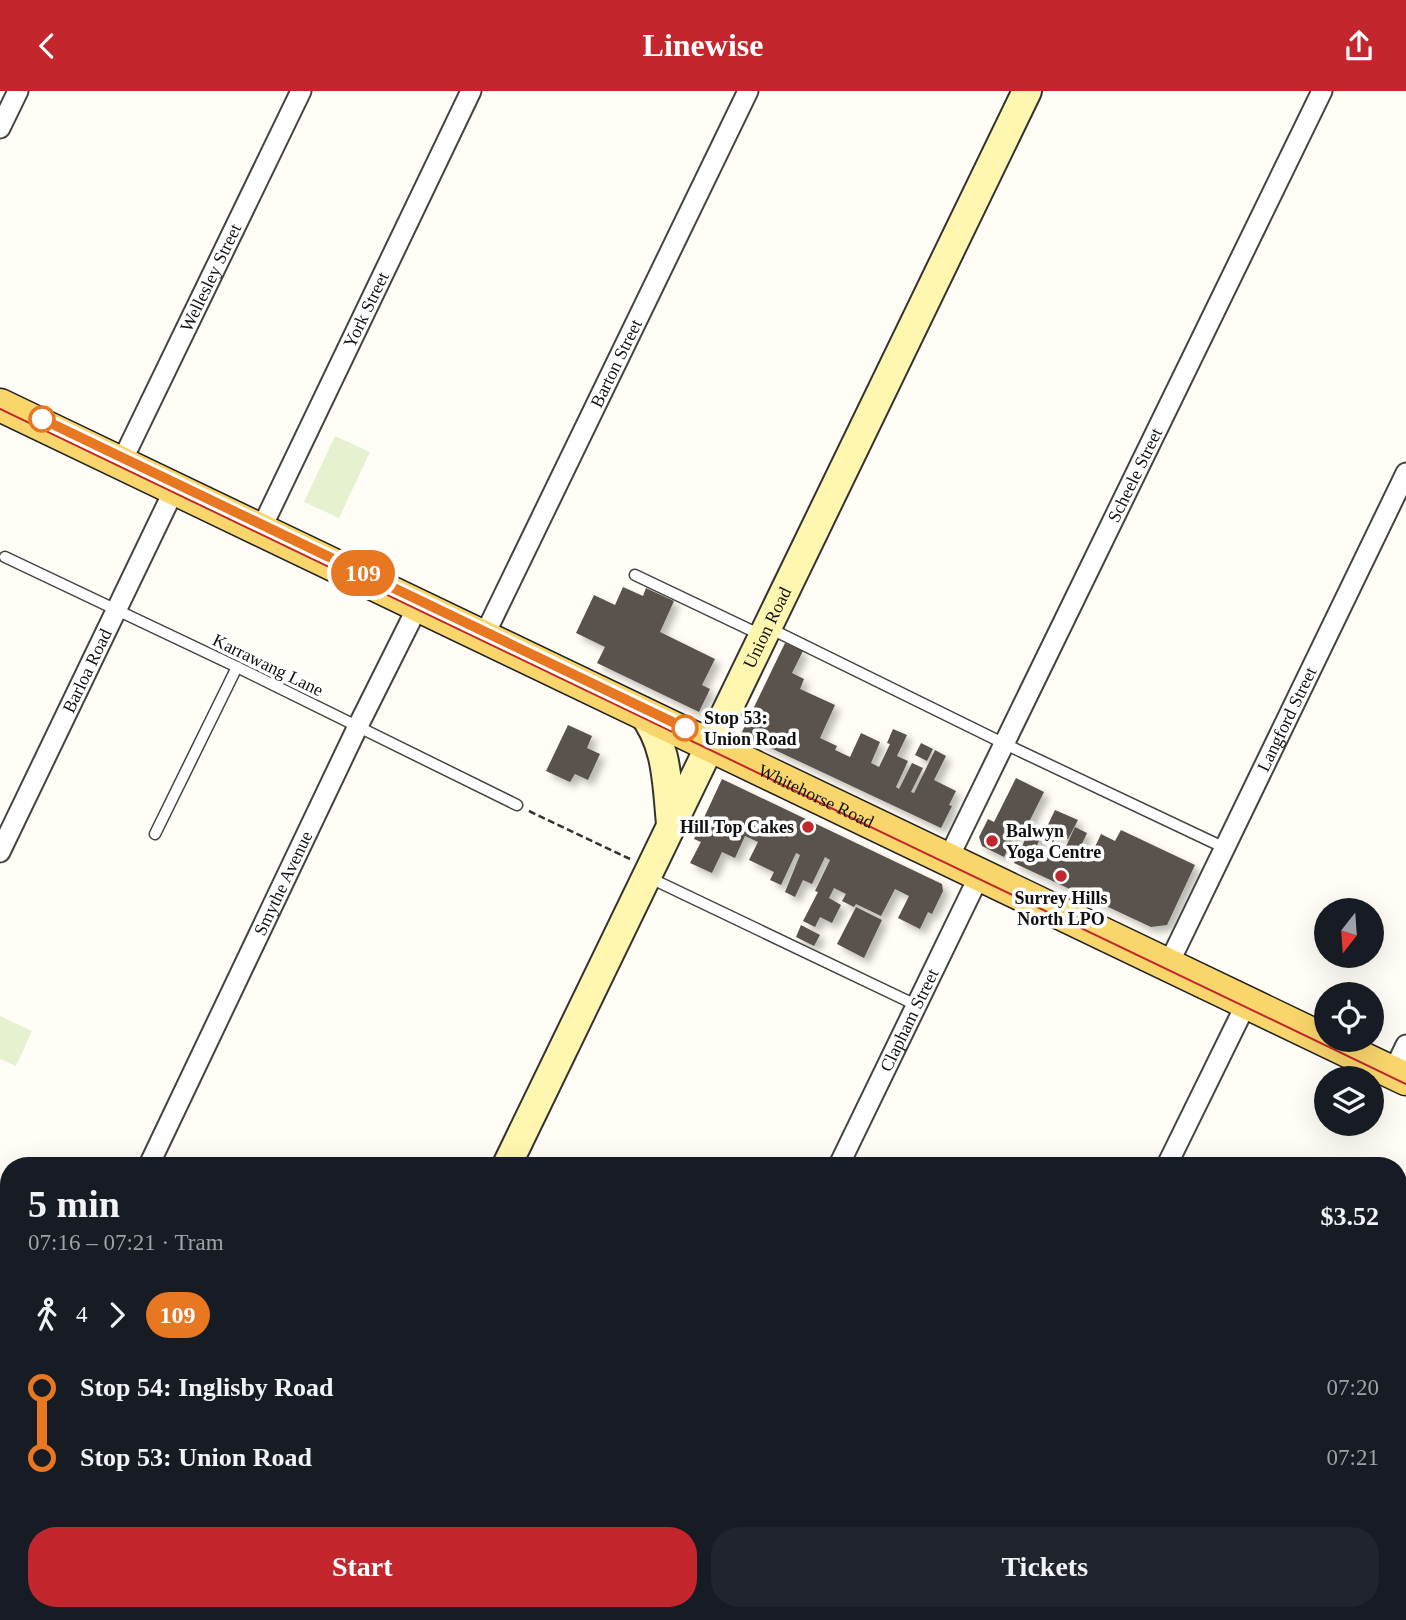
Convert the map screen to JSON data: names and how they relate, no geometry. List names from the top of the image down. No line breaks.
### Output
{"streets":{"main road":["Union Road","Whitehorse Road"],"street":["Wellesley Street","York Street","Barton Street","Scheele Street","Barloa Road","Langford Street","Smythe Avenue","Clapham Street"],"lane":["Karrawang Lane"]},"crossings":[["Wellesley Street","Whitehorse Road"],["York Street","Whitehorse Road"],["Barton Street","Whitehorse Road"],["Scheele Street","Whitehorse Road"],["Union Road","Whitehorse Road"],["Karrawang Lane","Barloa Road"],["Karrawang Lane","Smythe Avenue"],["Barloa Road","Whitehorse Road"],["Langford Street","Whitehorse Road"],["Whitehorse Road","Smythe Avenue"],["Whitehorse Road","Clapham Street"]],"places":["Stop 53: Union Road","Hill Top Cakes","Balwyn Yoga Centre","Surrey Hills North LPO"],"lines":["tram line 109"],"north":"bottom","page":{"header":"Linewise","on_map":"109","heading":["5 min","07:16 – 07:21 · Tram","$3.52"],"legs":["4","109"],"list":[{"name":"Stop 54: Inglisby Road","value":"07:20"},{"name":"Stop 53: Union Road","value":"07:21"}],"buttons":["Start","Tickets"]}}
